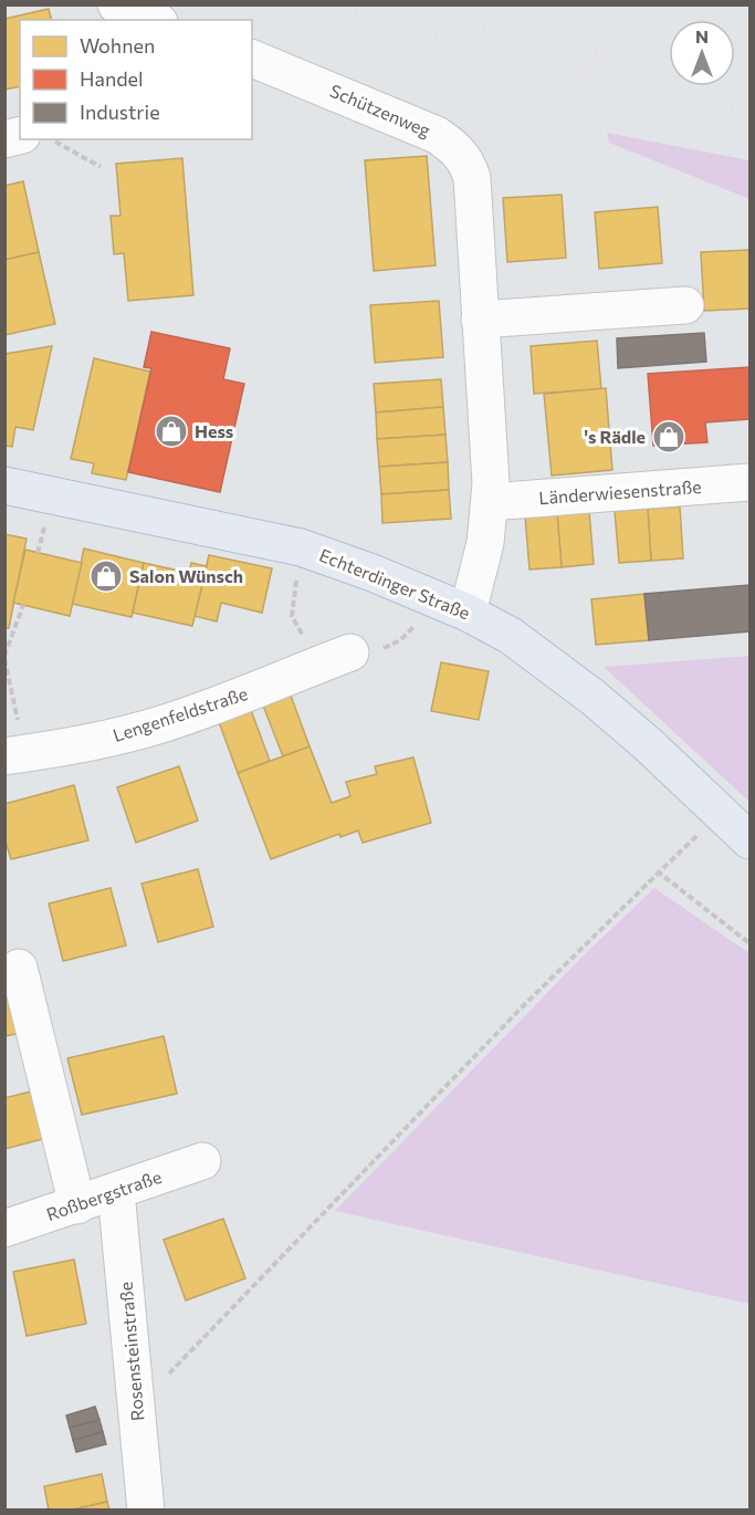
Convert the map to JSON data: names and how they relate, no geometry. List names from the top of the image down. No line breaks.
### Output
{"streets":{"main road":["Echterdinger Straße"],"street":["Schützenweg","Länderwiesenstraße","Lengenfeldstraße","Roßbergstraße","Rosensteinstraße"]},"crossings":[["Schützenweg","Länderwiesenstraße"],["Schützenweg","Echterdinger Straße"],["Roßbergstraße","Rosensteinstraße"]],"places":{"shop":["Hess","'s Rädle","Salon Wünsch"]},"legend":["Wohnen","Handel","Industrie"],"north":"top"}
